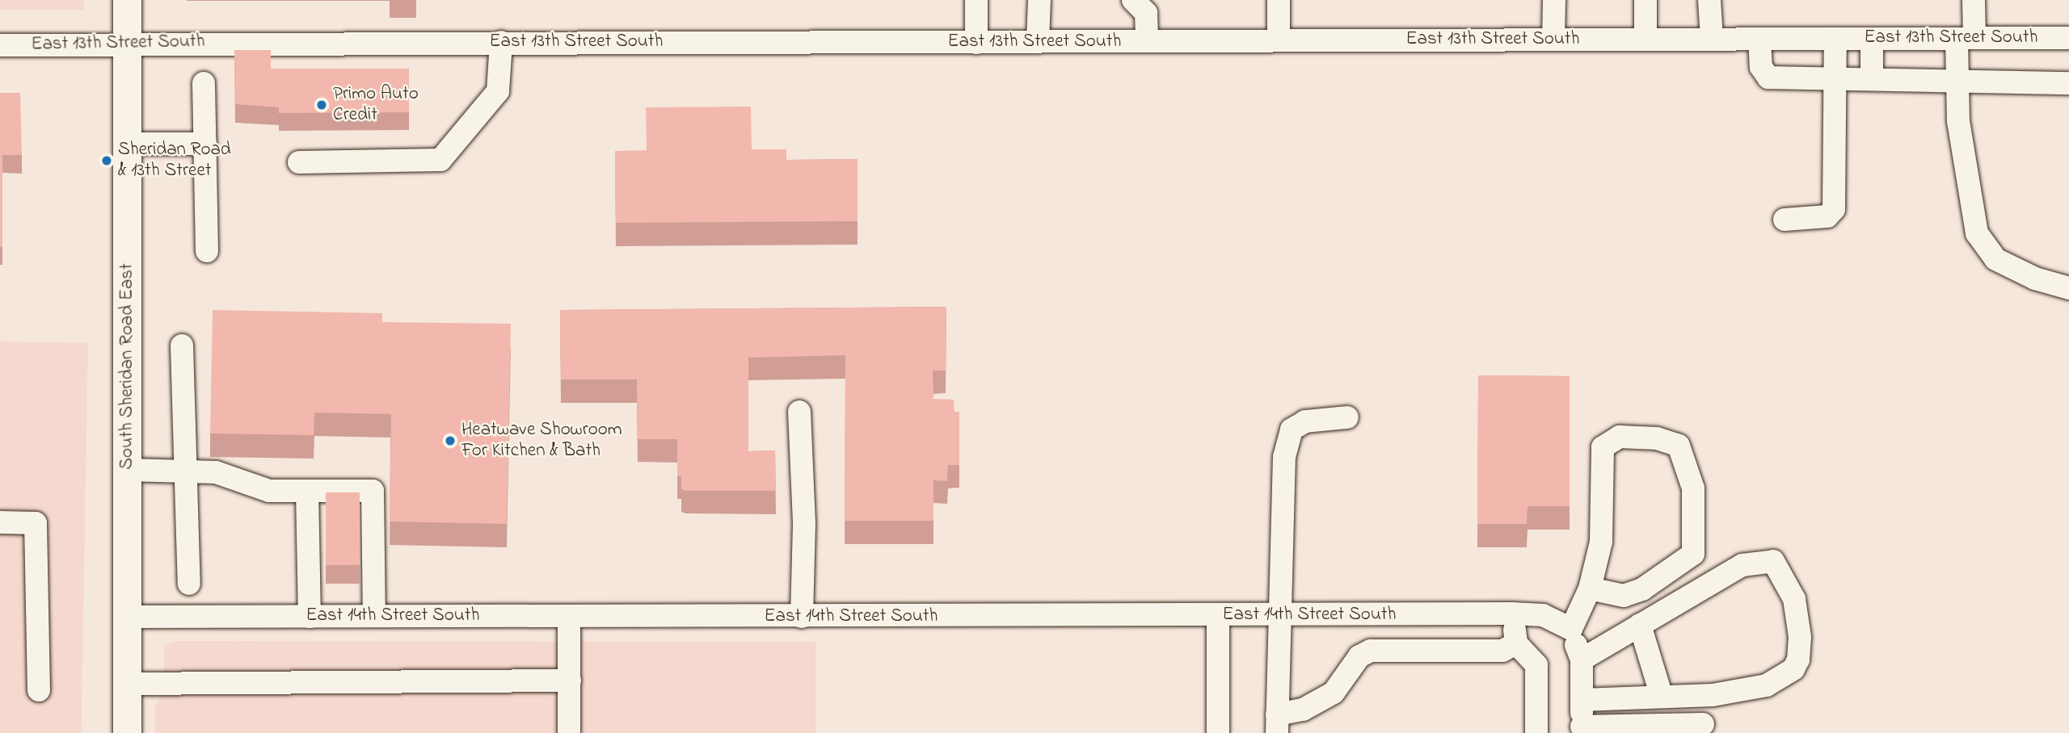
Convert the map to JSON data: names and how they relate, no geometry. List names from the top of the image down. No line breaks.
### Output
{"streets":{"main road":["South Sheridan Road East"],"street":["East 13th Street South","East 14th Street South"]},"crossings":[["East 13th Street South","South Sheridan Road East"],["South Sheridan Road East","East 14th Street South"]],"places":["Primo Auto Credit","Sheridan Road & 13th Street","Heatwave Showroom For Kitchen & Bath"]}
